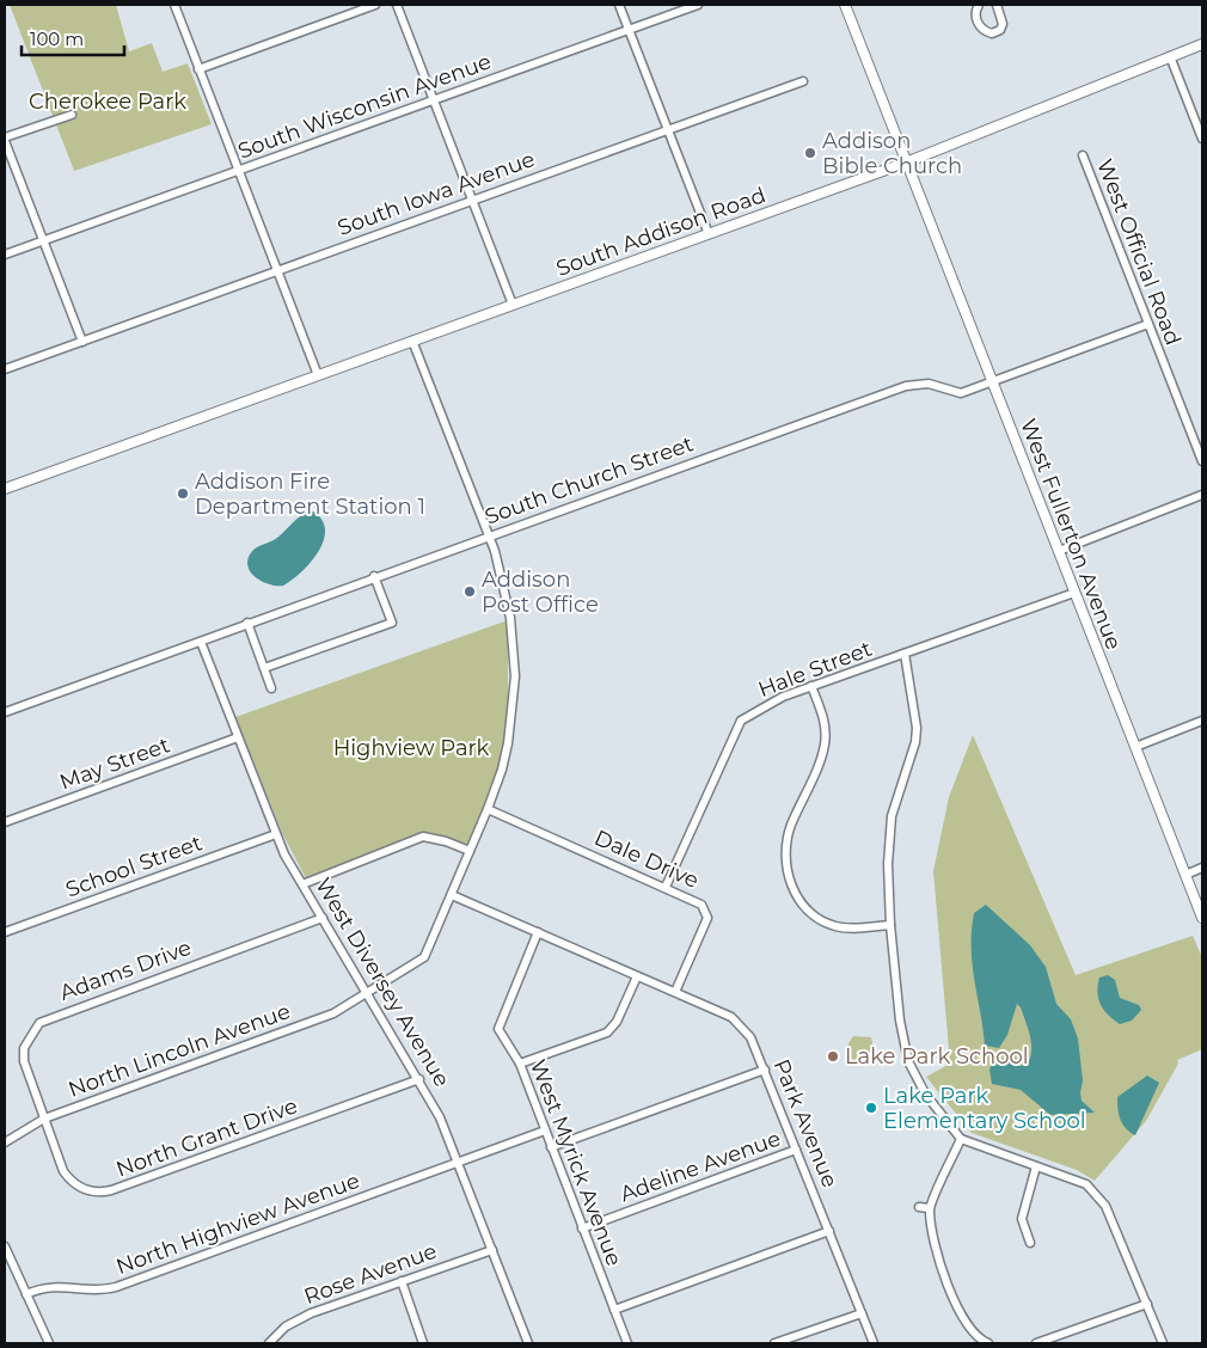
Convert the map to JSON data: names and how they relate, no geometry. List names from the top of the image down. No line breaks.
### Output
{"streets":{"street":["South Wisconsin Avenue","South Iowa Avenue","South Addison Road","West Official Road","South Church Street","West Fullerton Avenue","Hale Street","May Street","Dale Drive","School Street","Adams Drive","West Diversey Avenue","North Lincoln Avenue","Park Avenue","North Grant Drive","West Myrick Avenue","Adeline Avenue","North Highview Avenue","Rose Avenue"]},"crossings":[["South Addison Road","West Fullerton Avenue"],["South Addison Road","North Lincoln Avenue"],["West Official Road","South Church Street"],["South Church Street","West Fullerton Avenue"],["South Church Street","West Diversey Avenue"],["South Church Street","North Lincoln Avenue"],["West Fullerton Avenue","Hale Street"],["Hale Street","Dale Drive"],["May Street","West Diversey Avenue"],["Dale Drive","North Lincoln Avenue"],["Dale Drive","Park Avenue"],["School Street","West Diversey Avenue"],["Adams Drive","West Diversey Avenue"],["Adams Drive","North Lincoln Avenue"],["Adams Drive","North Grant Drive"],["West Diversey Avenue","North Lincoln Avenue"],["West Diversey Avenue","North Grant Drive"],["West Diversey Avenue","North Highview Avenue"],["West Diversey Avenue","Rose Avenue"],["North Lincoln Avenue","Park Avenue"],["North Lincoln Avenue","North Grant Drive"],["Park Avenue","West Myrick Avenue"],["Park Avenue","Adeline Avenue"],["West Myrick Avenue","Adeline Avenue"],["West Myrick Avenue","North Highview Avenue"]],"parks":["Cherokee Park","Highview Park"],"places":["Addison Bible Church","Addison Fire Department Station 1","Addison Post Office","Lake Park School","Lake Park Elementary School"],"scale_bar":"100 m"}
